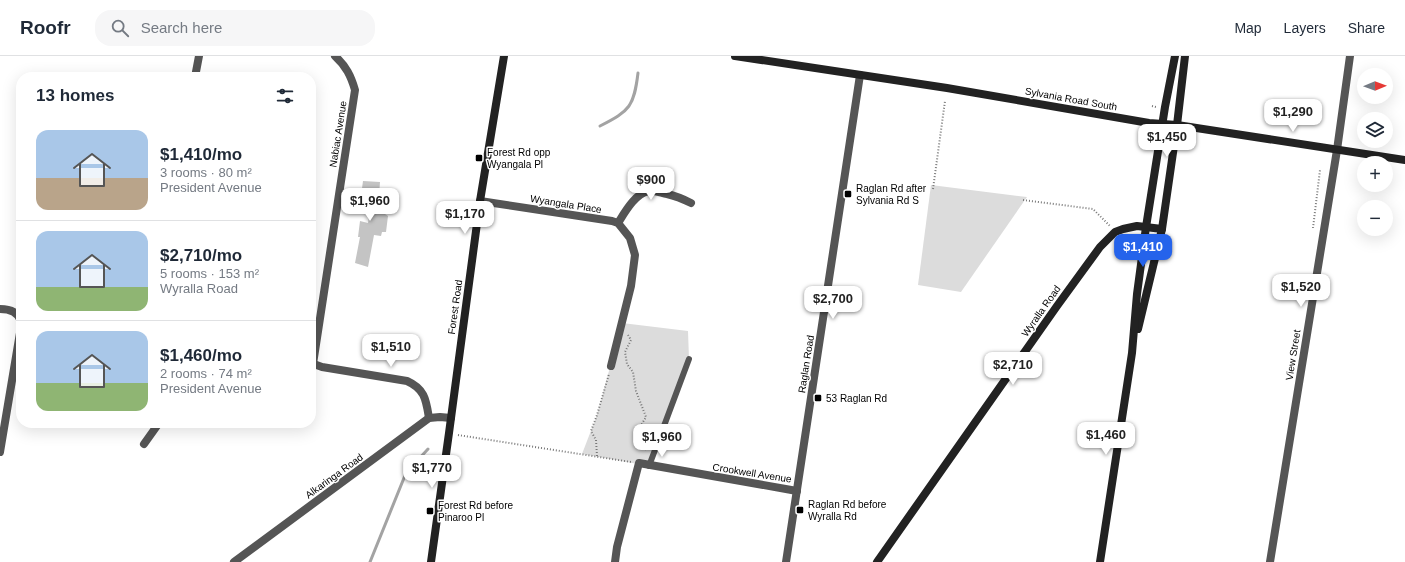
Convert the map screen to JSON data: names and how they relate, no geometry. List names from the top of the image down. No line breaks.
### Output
{"streets":{"street":["Sylvania Road South","Nabiac Avenue","Wyangala Place","Forest Road","Wyralla Road","View Street","Raglan Road","Crookwell Avenue","Alkaringa Road"]},"crossings":[["Sylvania Road South","View Street"],["Sylvania Road South","Raglan Road"],["Wyangala Place","Forest Road"],["Raglan Road","Crookwell Avenue"]],"places":{"transit":["Forest Rd opp Wyangala Pl","Raglan Rd after Sylvania Rd S","53 Raglan Rd","Raglan Rd before Wyralla Rd","Forest Rd before Pinaroo Pl"]},"north":"right","page":{"header":"Roofr","search":"Search here","nav":["Map","Layers","Share"],"map_buttons":["+","−"],"heading":"13 homes","price":["$1,290","$1,450","$900","$1,960","$1,170","$1,410","$1,520","$2,700","$1,510","$2,710","$1,460","$1,960","$1,770"],"list":[{"name":"$1,410/mo","note":"3 rooms · 80 m² · President Avenue"},{"name":"$2,710/mo","note":"5 rooms · 153 m² · Wyralla Road"},{"name":"$1,460/mo","note":"2 rooms · 74 m² · President Avenue"}]}}
